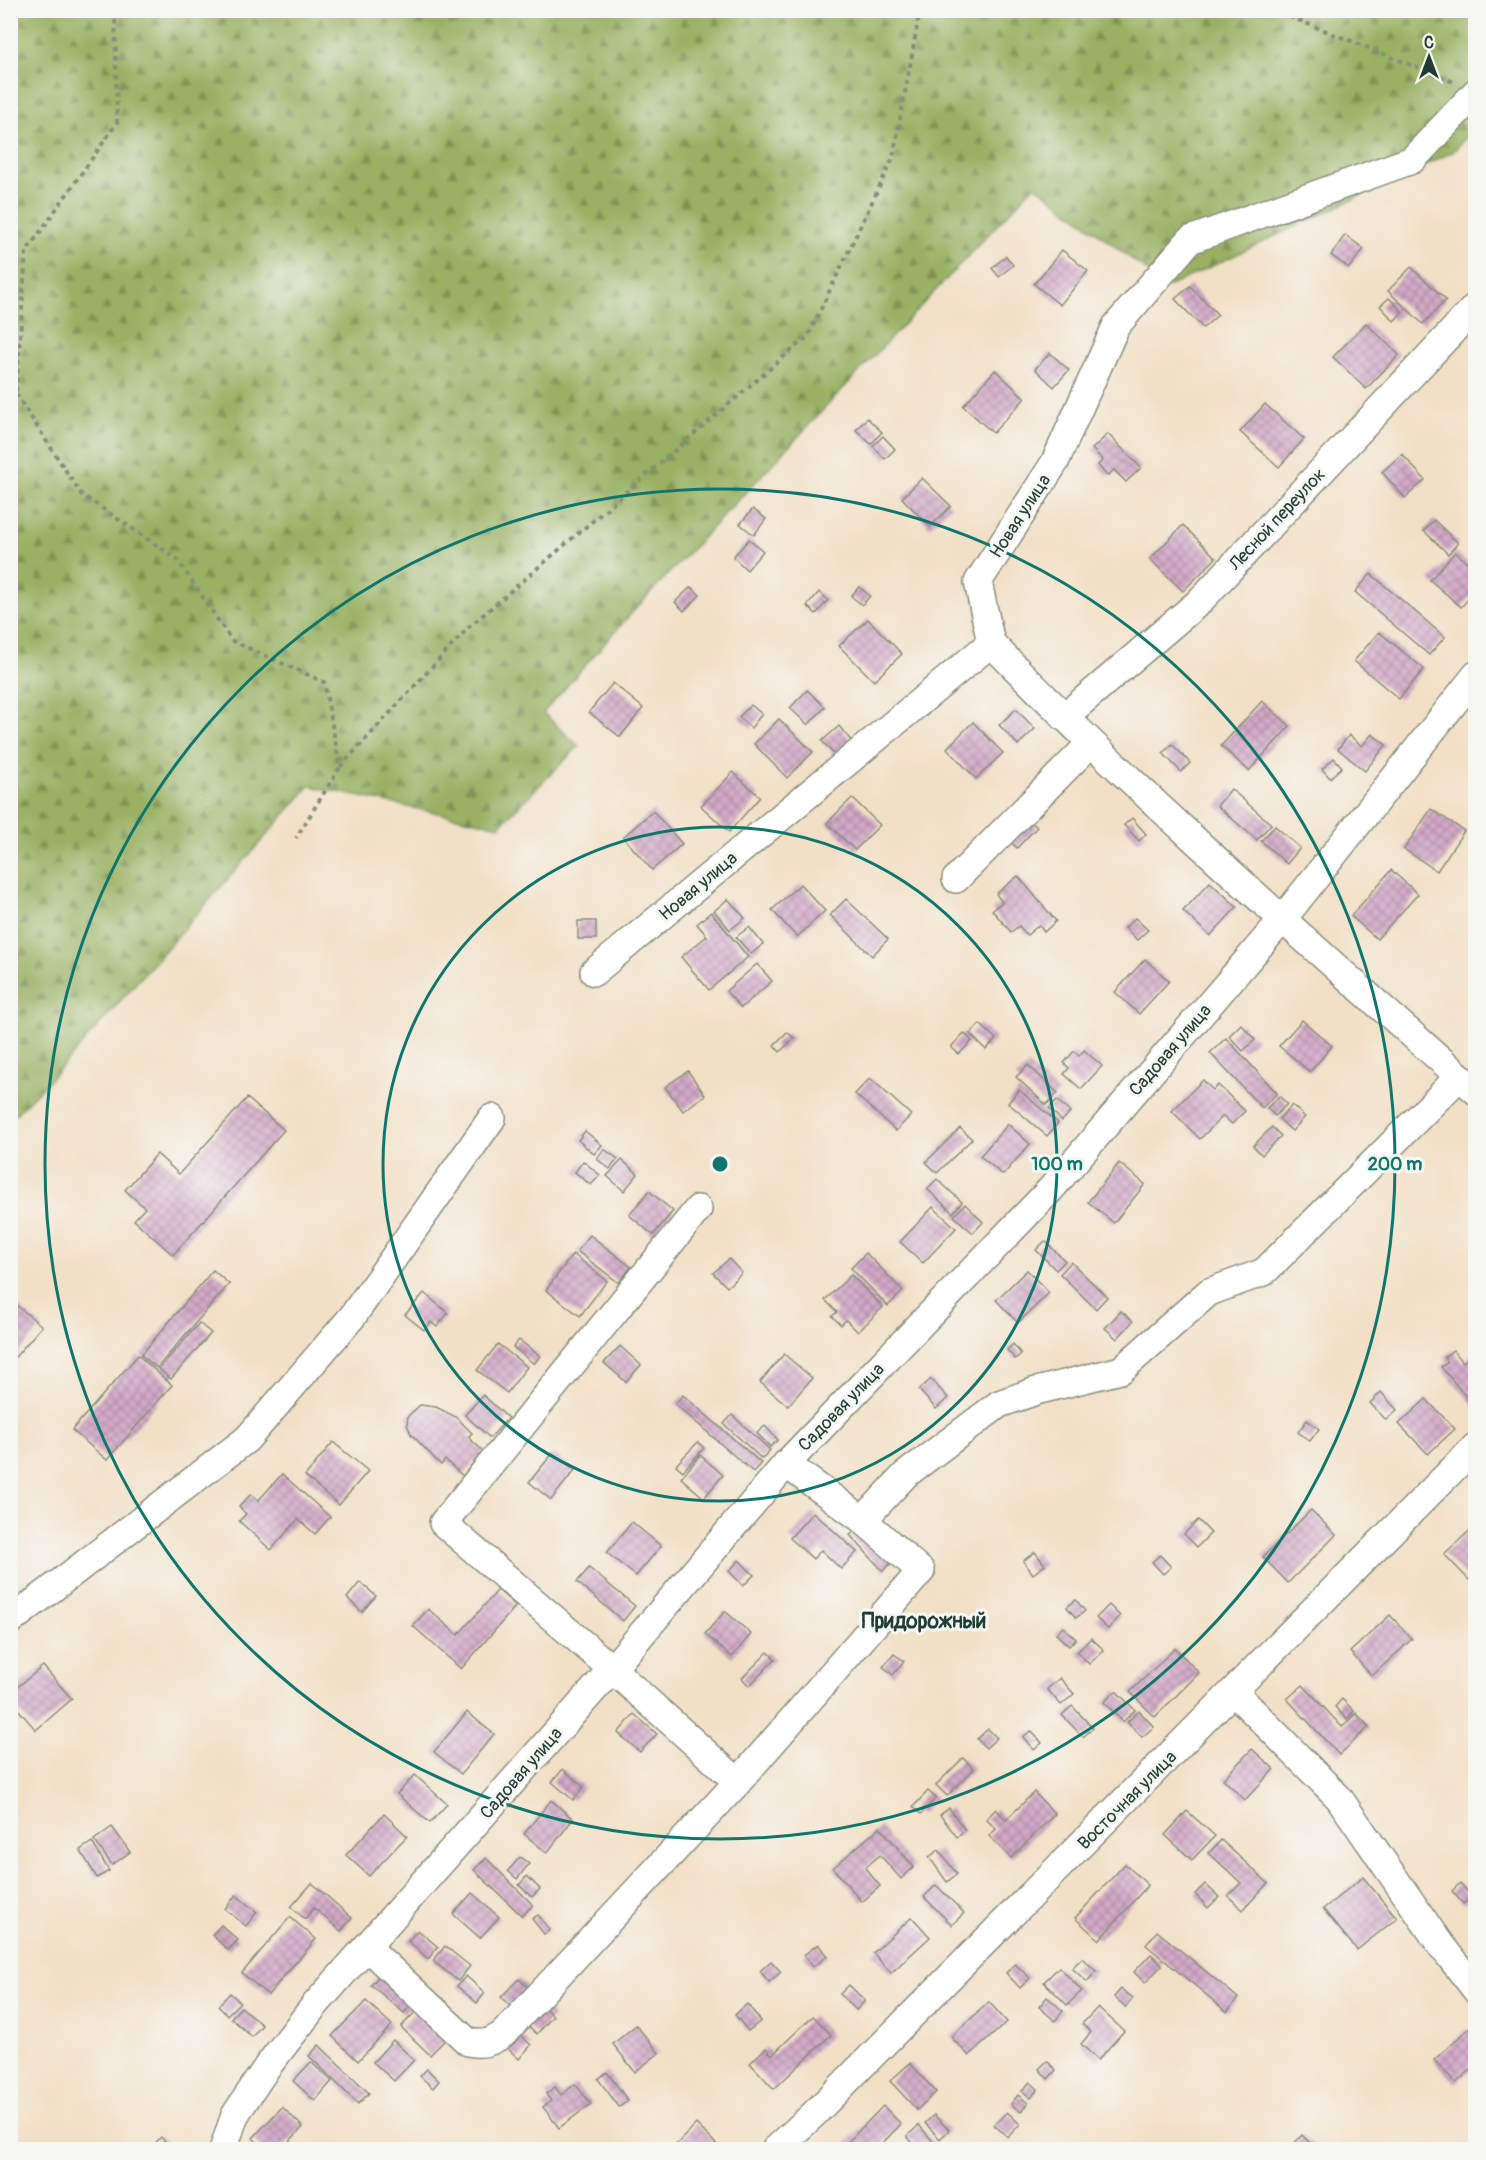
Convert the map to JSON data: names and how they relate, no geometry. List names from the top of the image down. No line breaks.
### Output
{"streets":{"street":["Новая улица","Лесной переулок","Садовая улица","Восточная улица"]},"districts":["Придорожный"],"north":"top","rings":["100 m","200 m"]}
